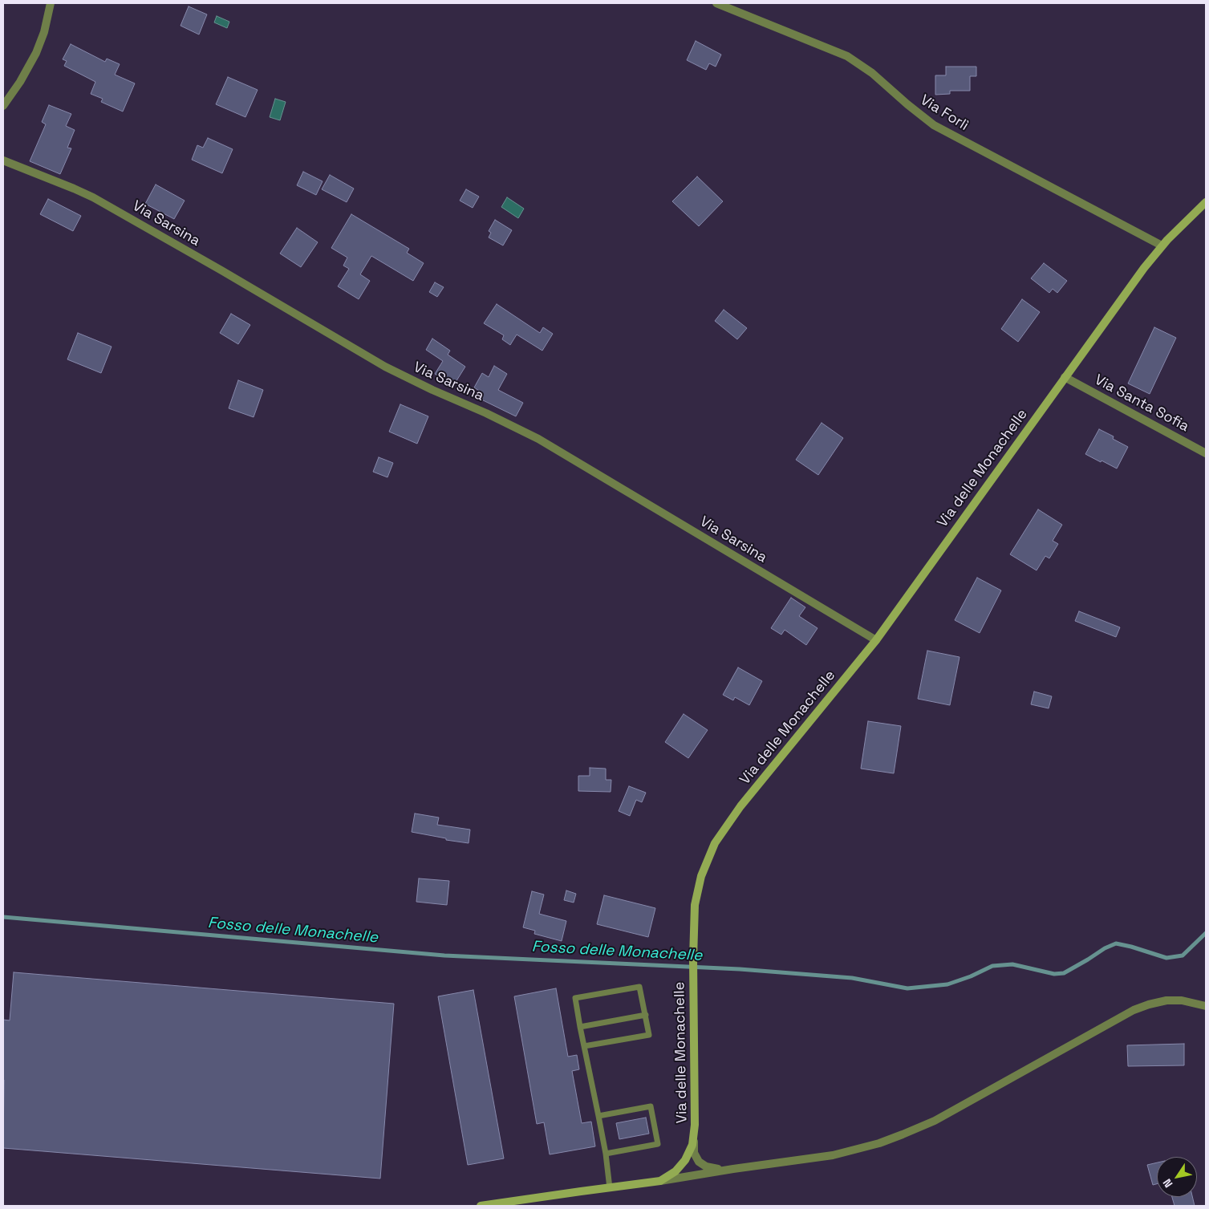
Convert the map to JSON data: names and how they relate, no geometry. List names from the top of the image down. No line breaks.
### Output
{"streets":{"street":["Via Forlì","Via Sarsina","Via Santa Sofia","Via delle Monachelle"]},"crossings":[["Via Forlì","Via delle Monachelle"],["Via Sarsina","Via delle Monachelle"],["Via Santa Sofia","Via delle Monachelle"]],"water":["Fosso delle Monachelle"],"north":"bottom left"}
